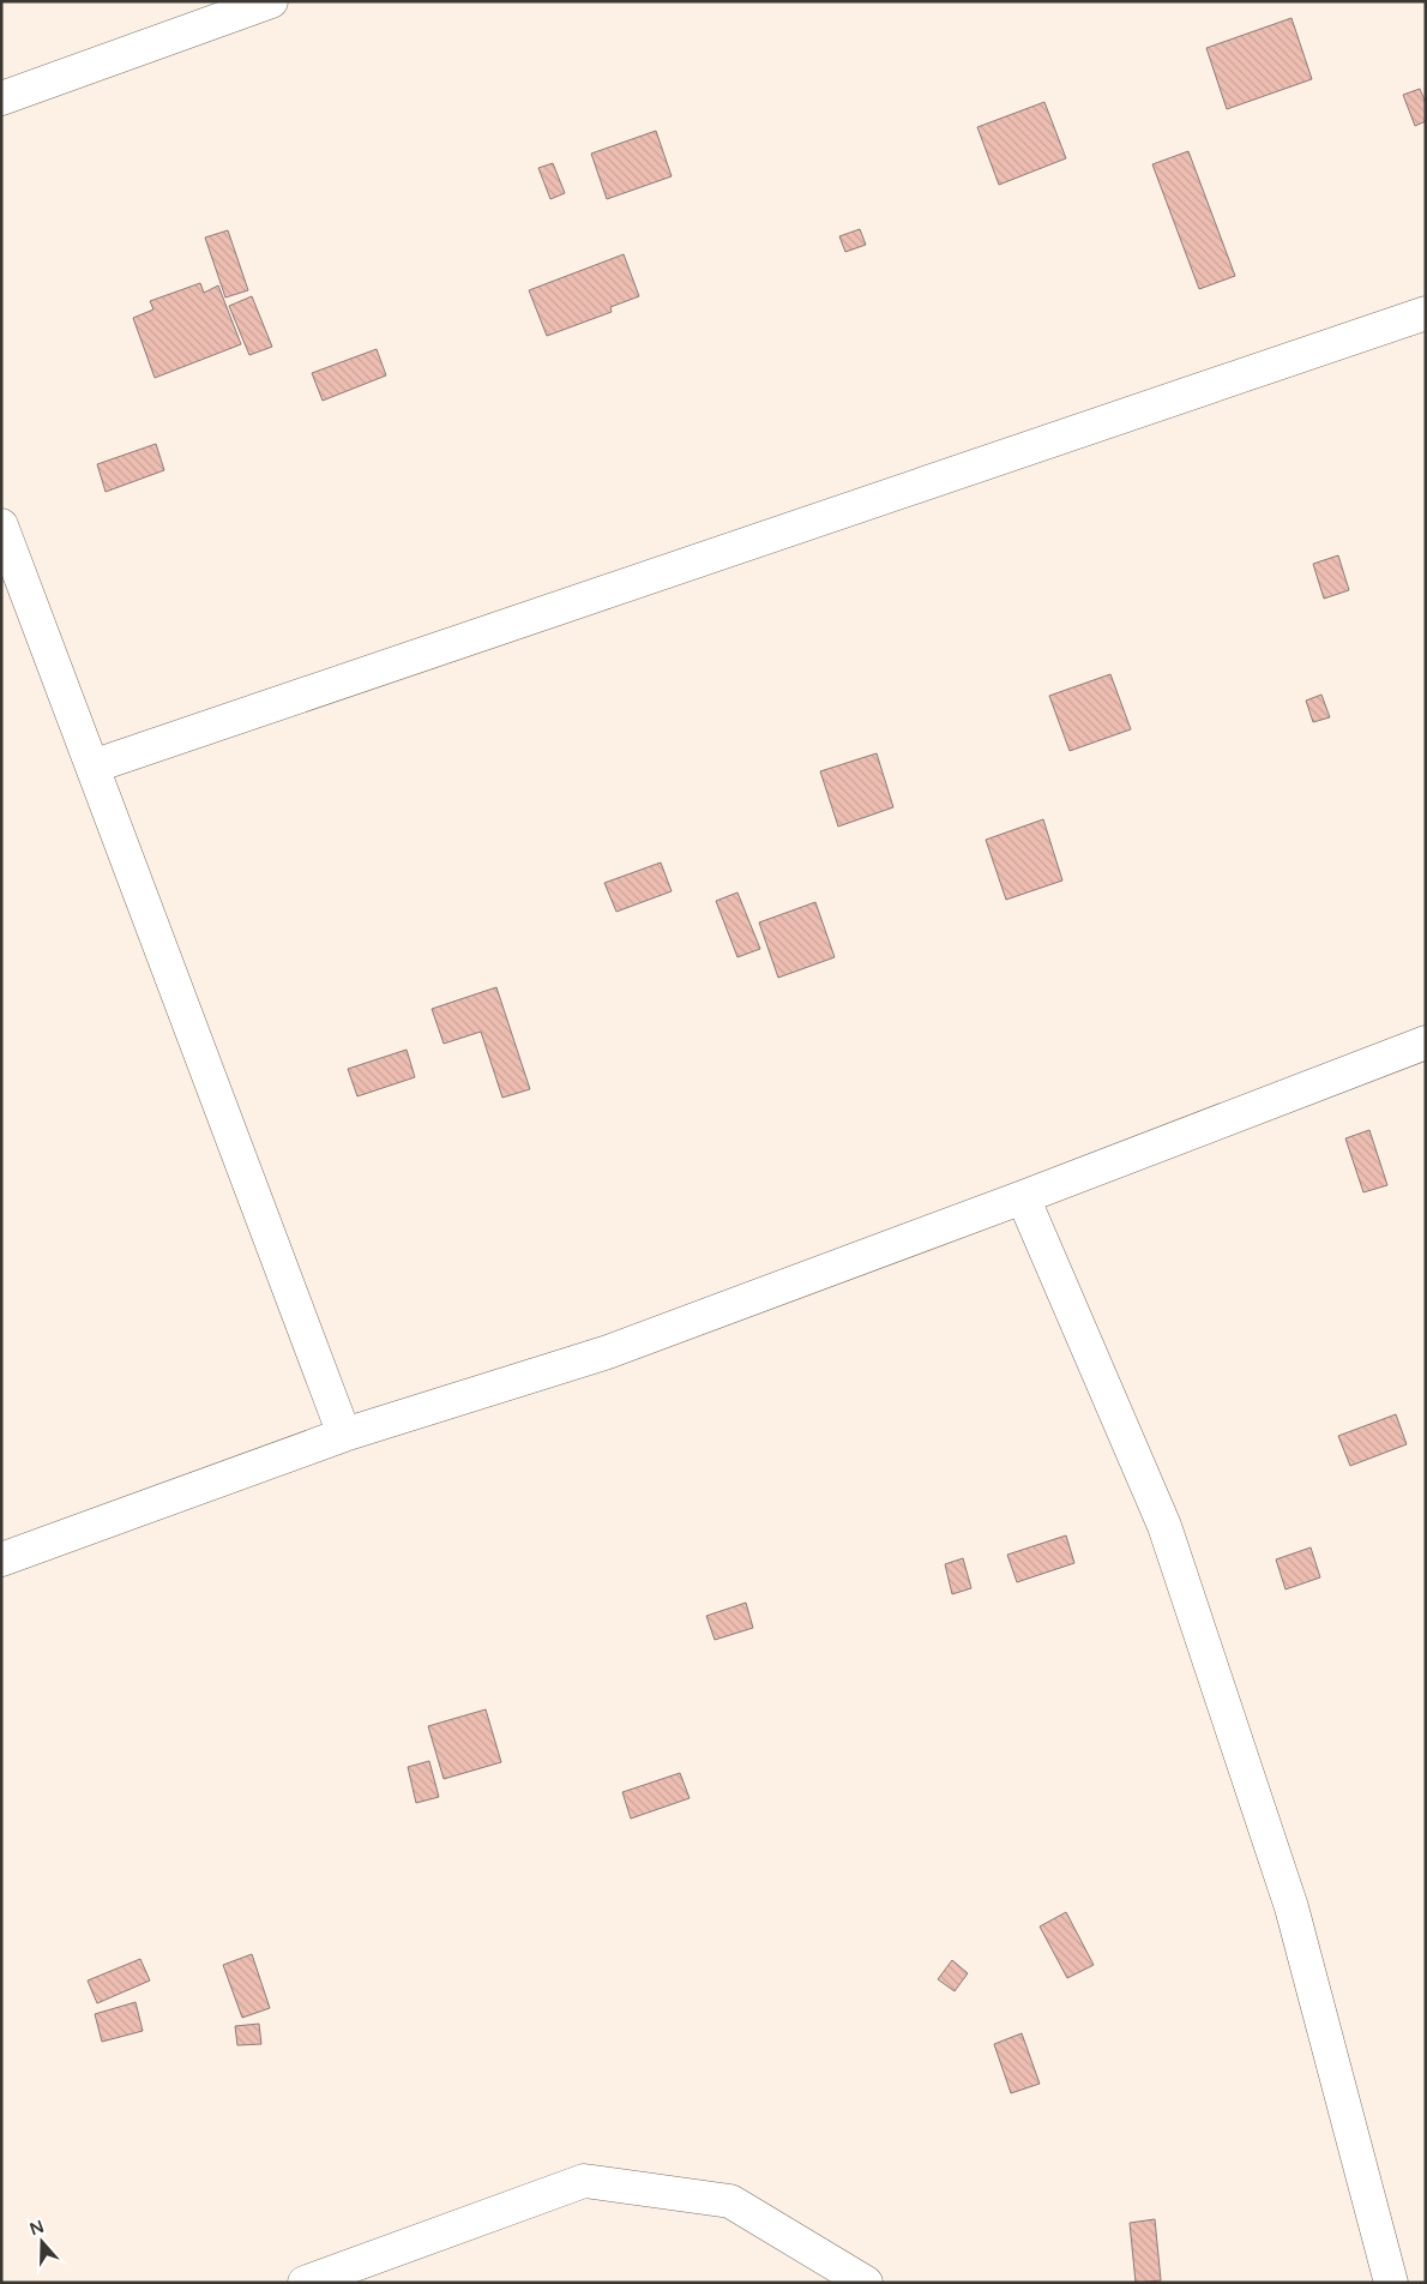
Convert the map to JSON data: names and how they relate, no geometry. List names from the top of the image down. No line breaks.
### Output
{"north":"top"}
